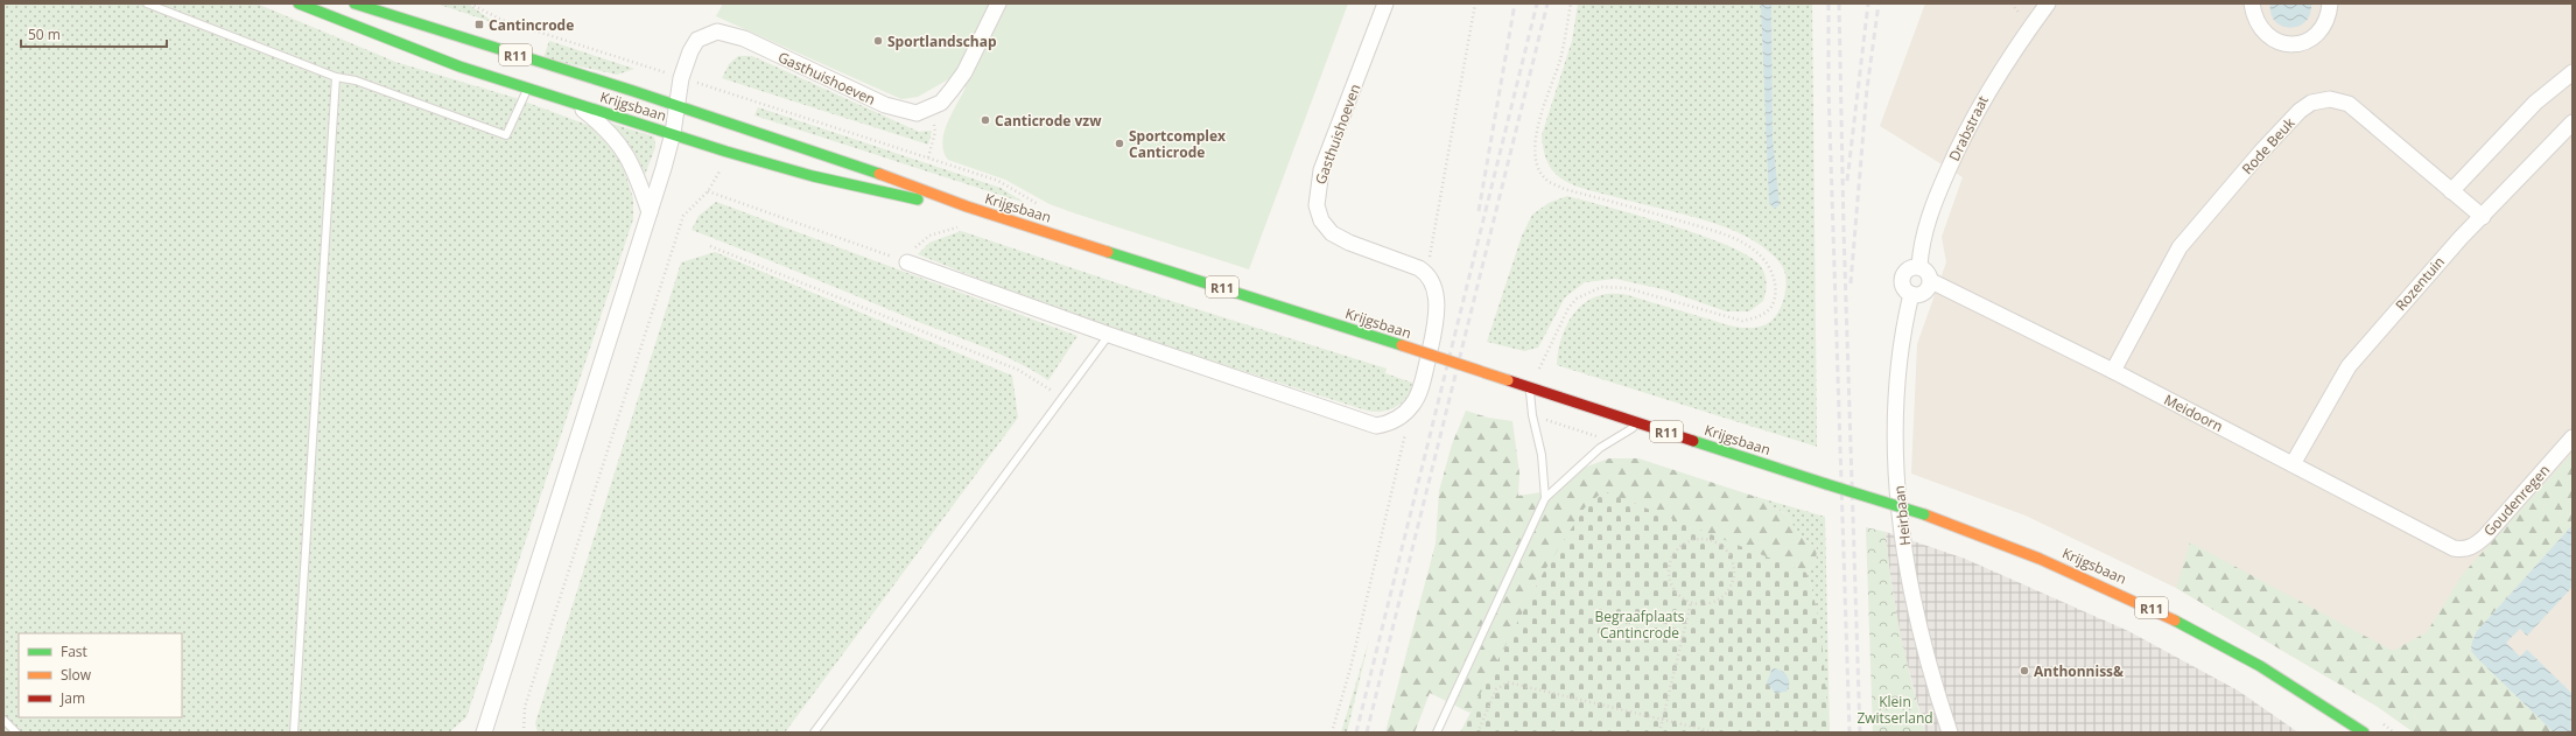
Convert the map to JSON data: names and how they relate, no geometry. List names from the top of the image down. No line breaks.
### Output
{"streets":{"main road":["R11","Krijgsbaan"],"street":["Gasthuishoeven","Drabstraat","Rode Beuk","Rozentuin","Meidoorn","Goudenregen","Heirbaan"]},"crossings":[["Gasthuishoeven","Krijgsbaan"],["Drabstraat","Meidoorn"],["Drabstraat","Heirbaan"],["Rode Beuk","Rozentuin"],["Rode Beuk","Meidoorn"],["Rozentuin","Meidoorn"],["Meidoorn","Goudenregen"],["Meidoorn","Heirbaan"]],"parks":["Begraafplaats Cantincrode","Klein Zwitserland"],"places":{"transit":["Cantincrode"],"other":["Sportlandschap","Canticrode vzw","Sportcomplex Canticrode","Anthonniss&"]},"legend":["Fast","Slow","Jam"],"scale_bar":"50 m"}
